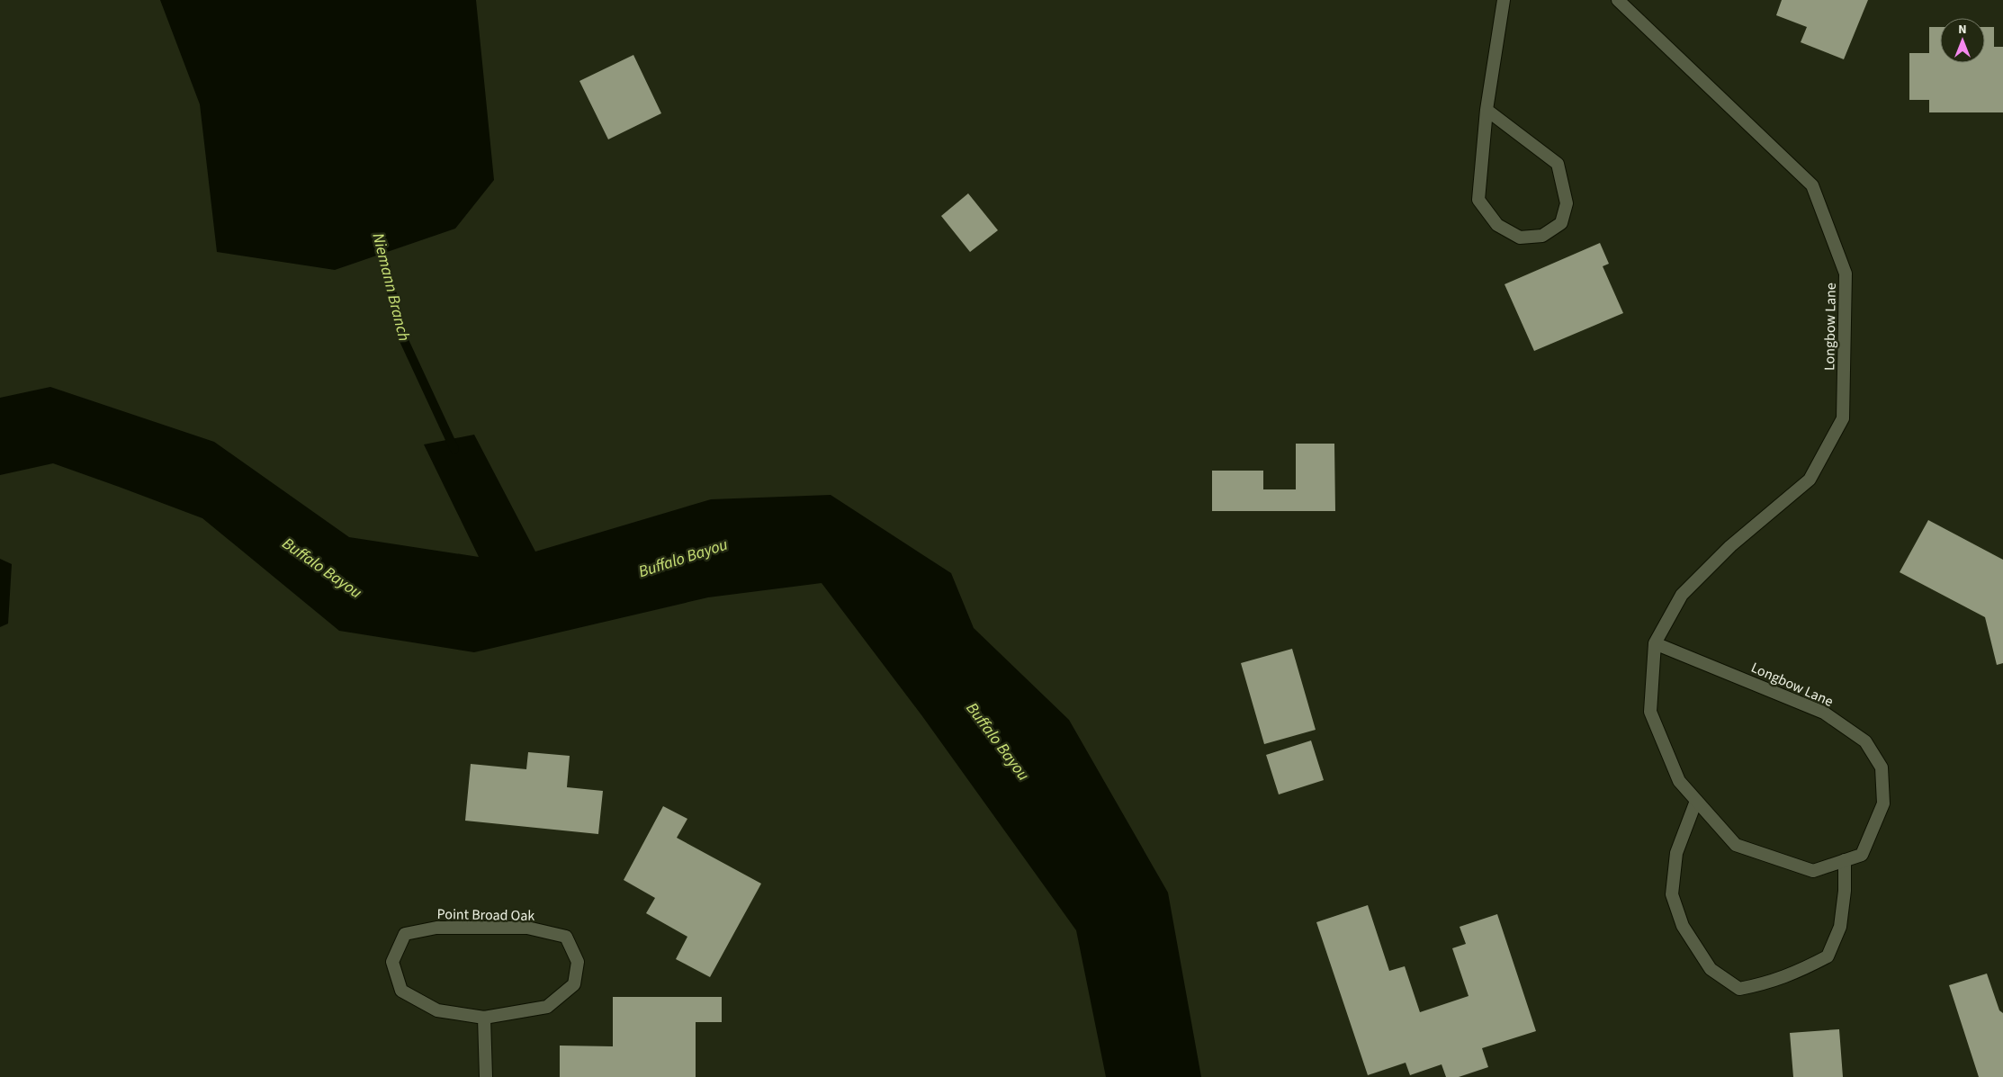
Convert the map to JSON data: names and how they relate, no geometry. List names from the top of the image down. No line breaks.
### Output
{"streets":{"street":["Longbow Lane","Point Broad Oak"]},"water":["Niemann Branch","Buffalo Bayou"],"north":"top"}
